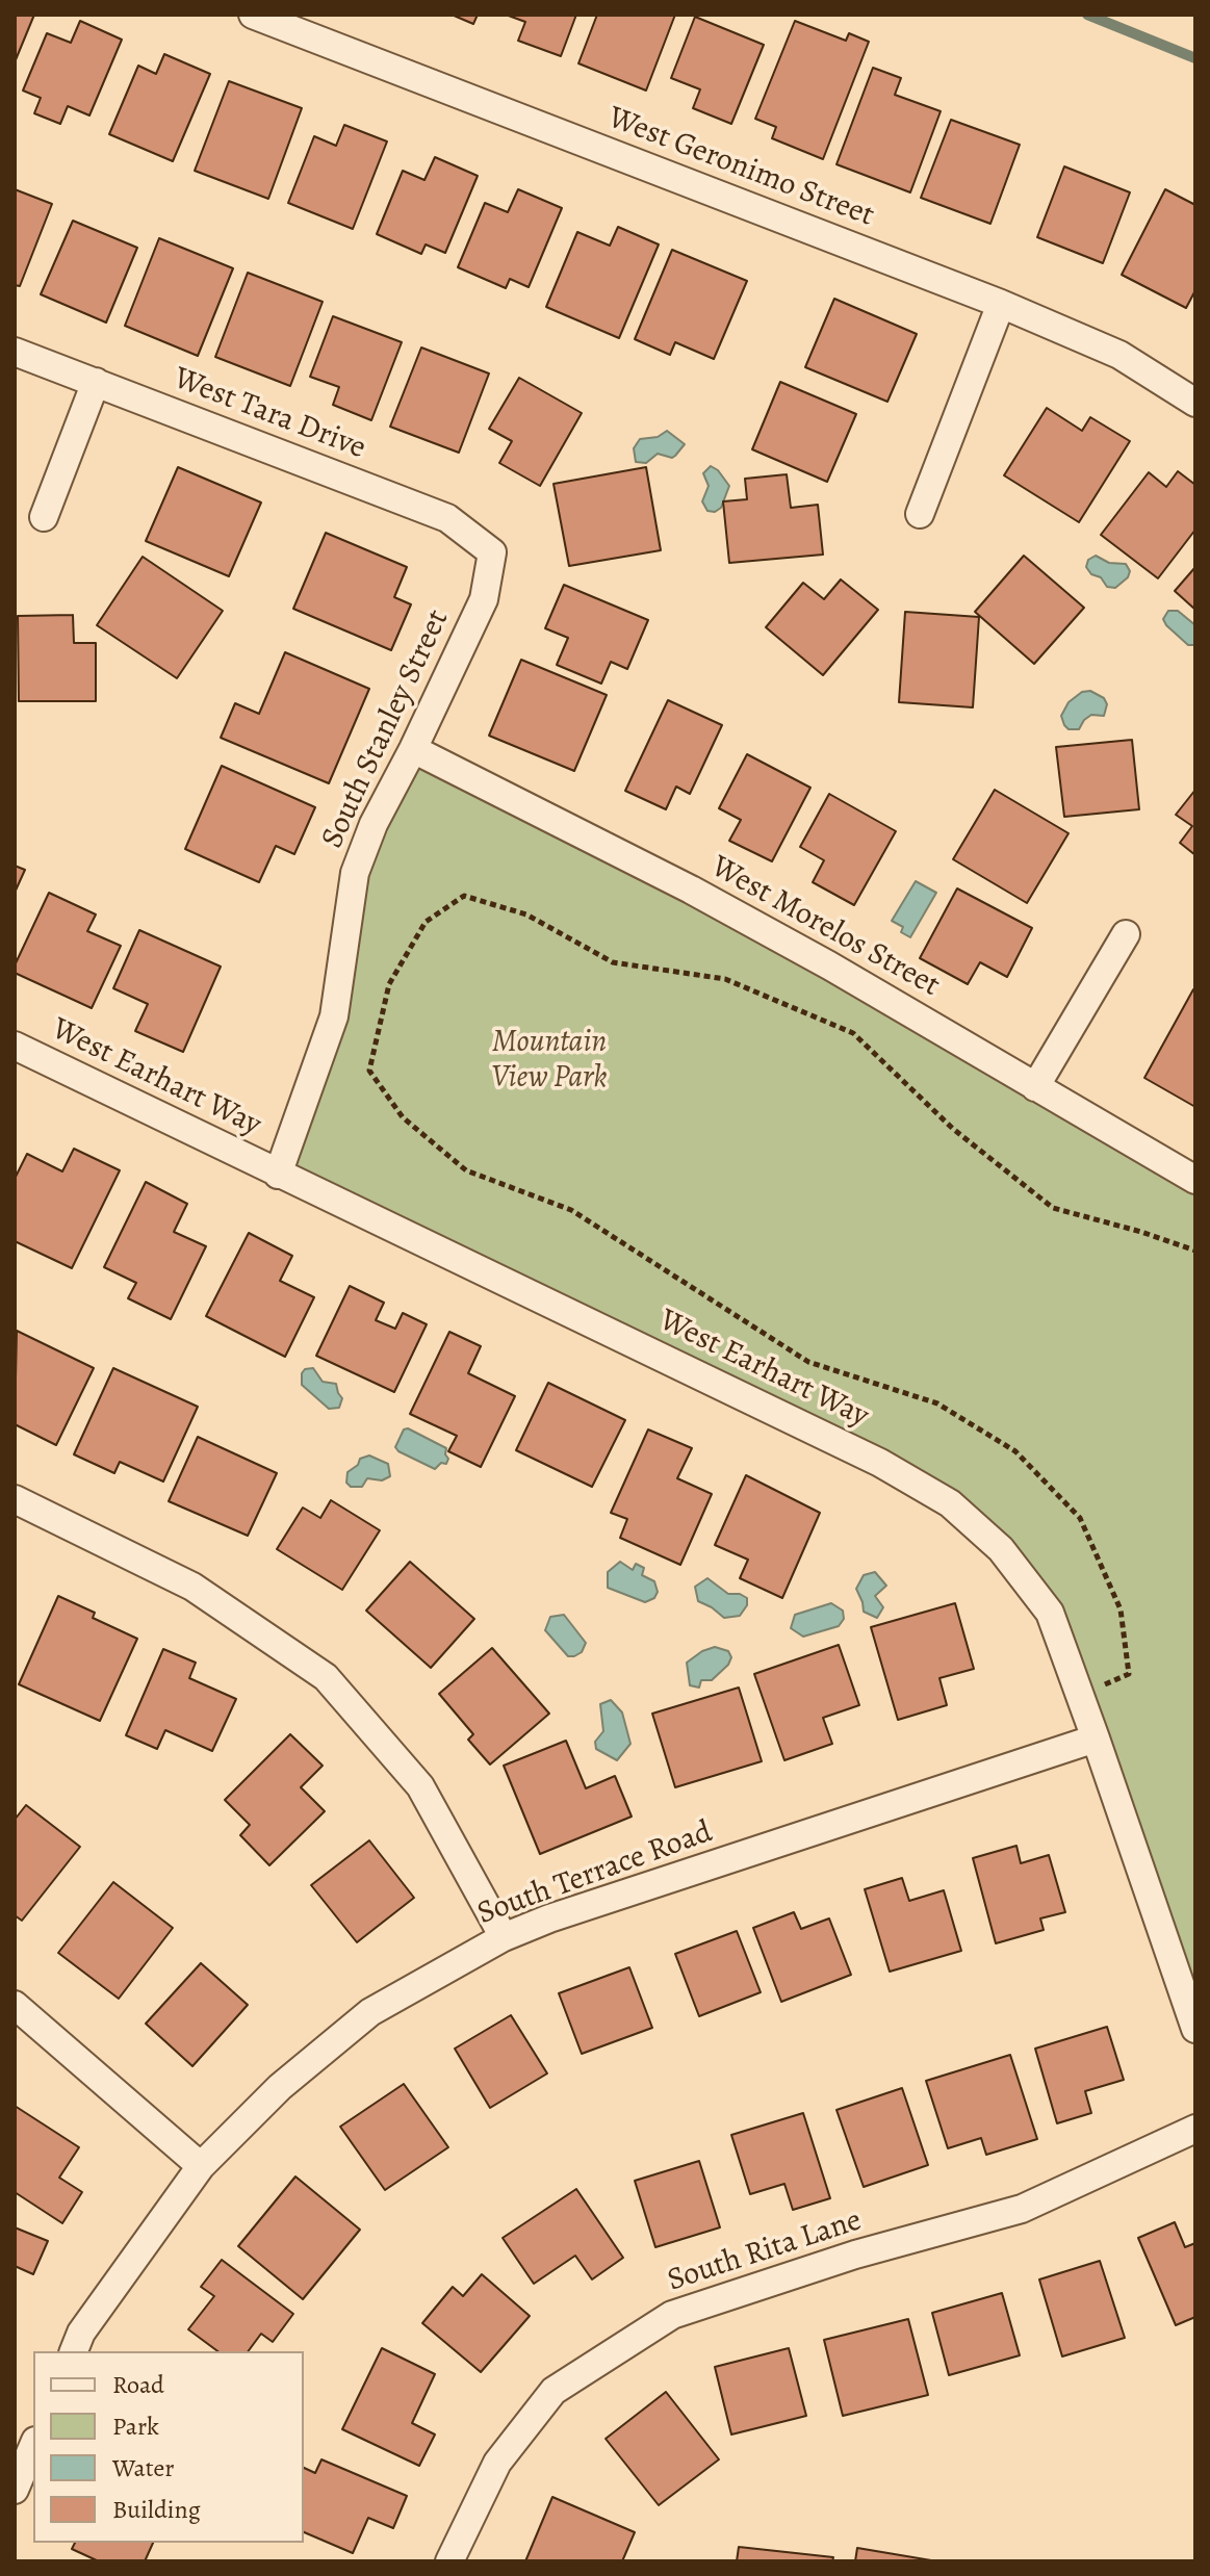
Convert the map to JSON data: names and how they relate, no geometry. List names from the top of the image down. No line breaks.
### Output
{"streets":{"street":["West Geronimo Street","West Tara Drive","South Stanley Street","West Morelos Street","West Earhart Way","South Terrace Road","South Rita Lane"]},"crossings":[["West Tara Drive","South Stanley Street"],["South Stanley Street","West Morelos Street"],["South Stanley Street","West Earhart Way"],["West Earhart Way","South Terrace Road"]],"parks":["Mountain View Park"],"legend":["Road","Park","Water","Building"]}
